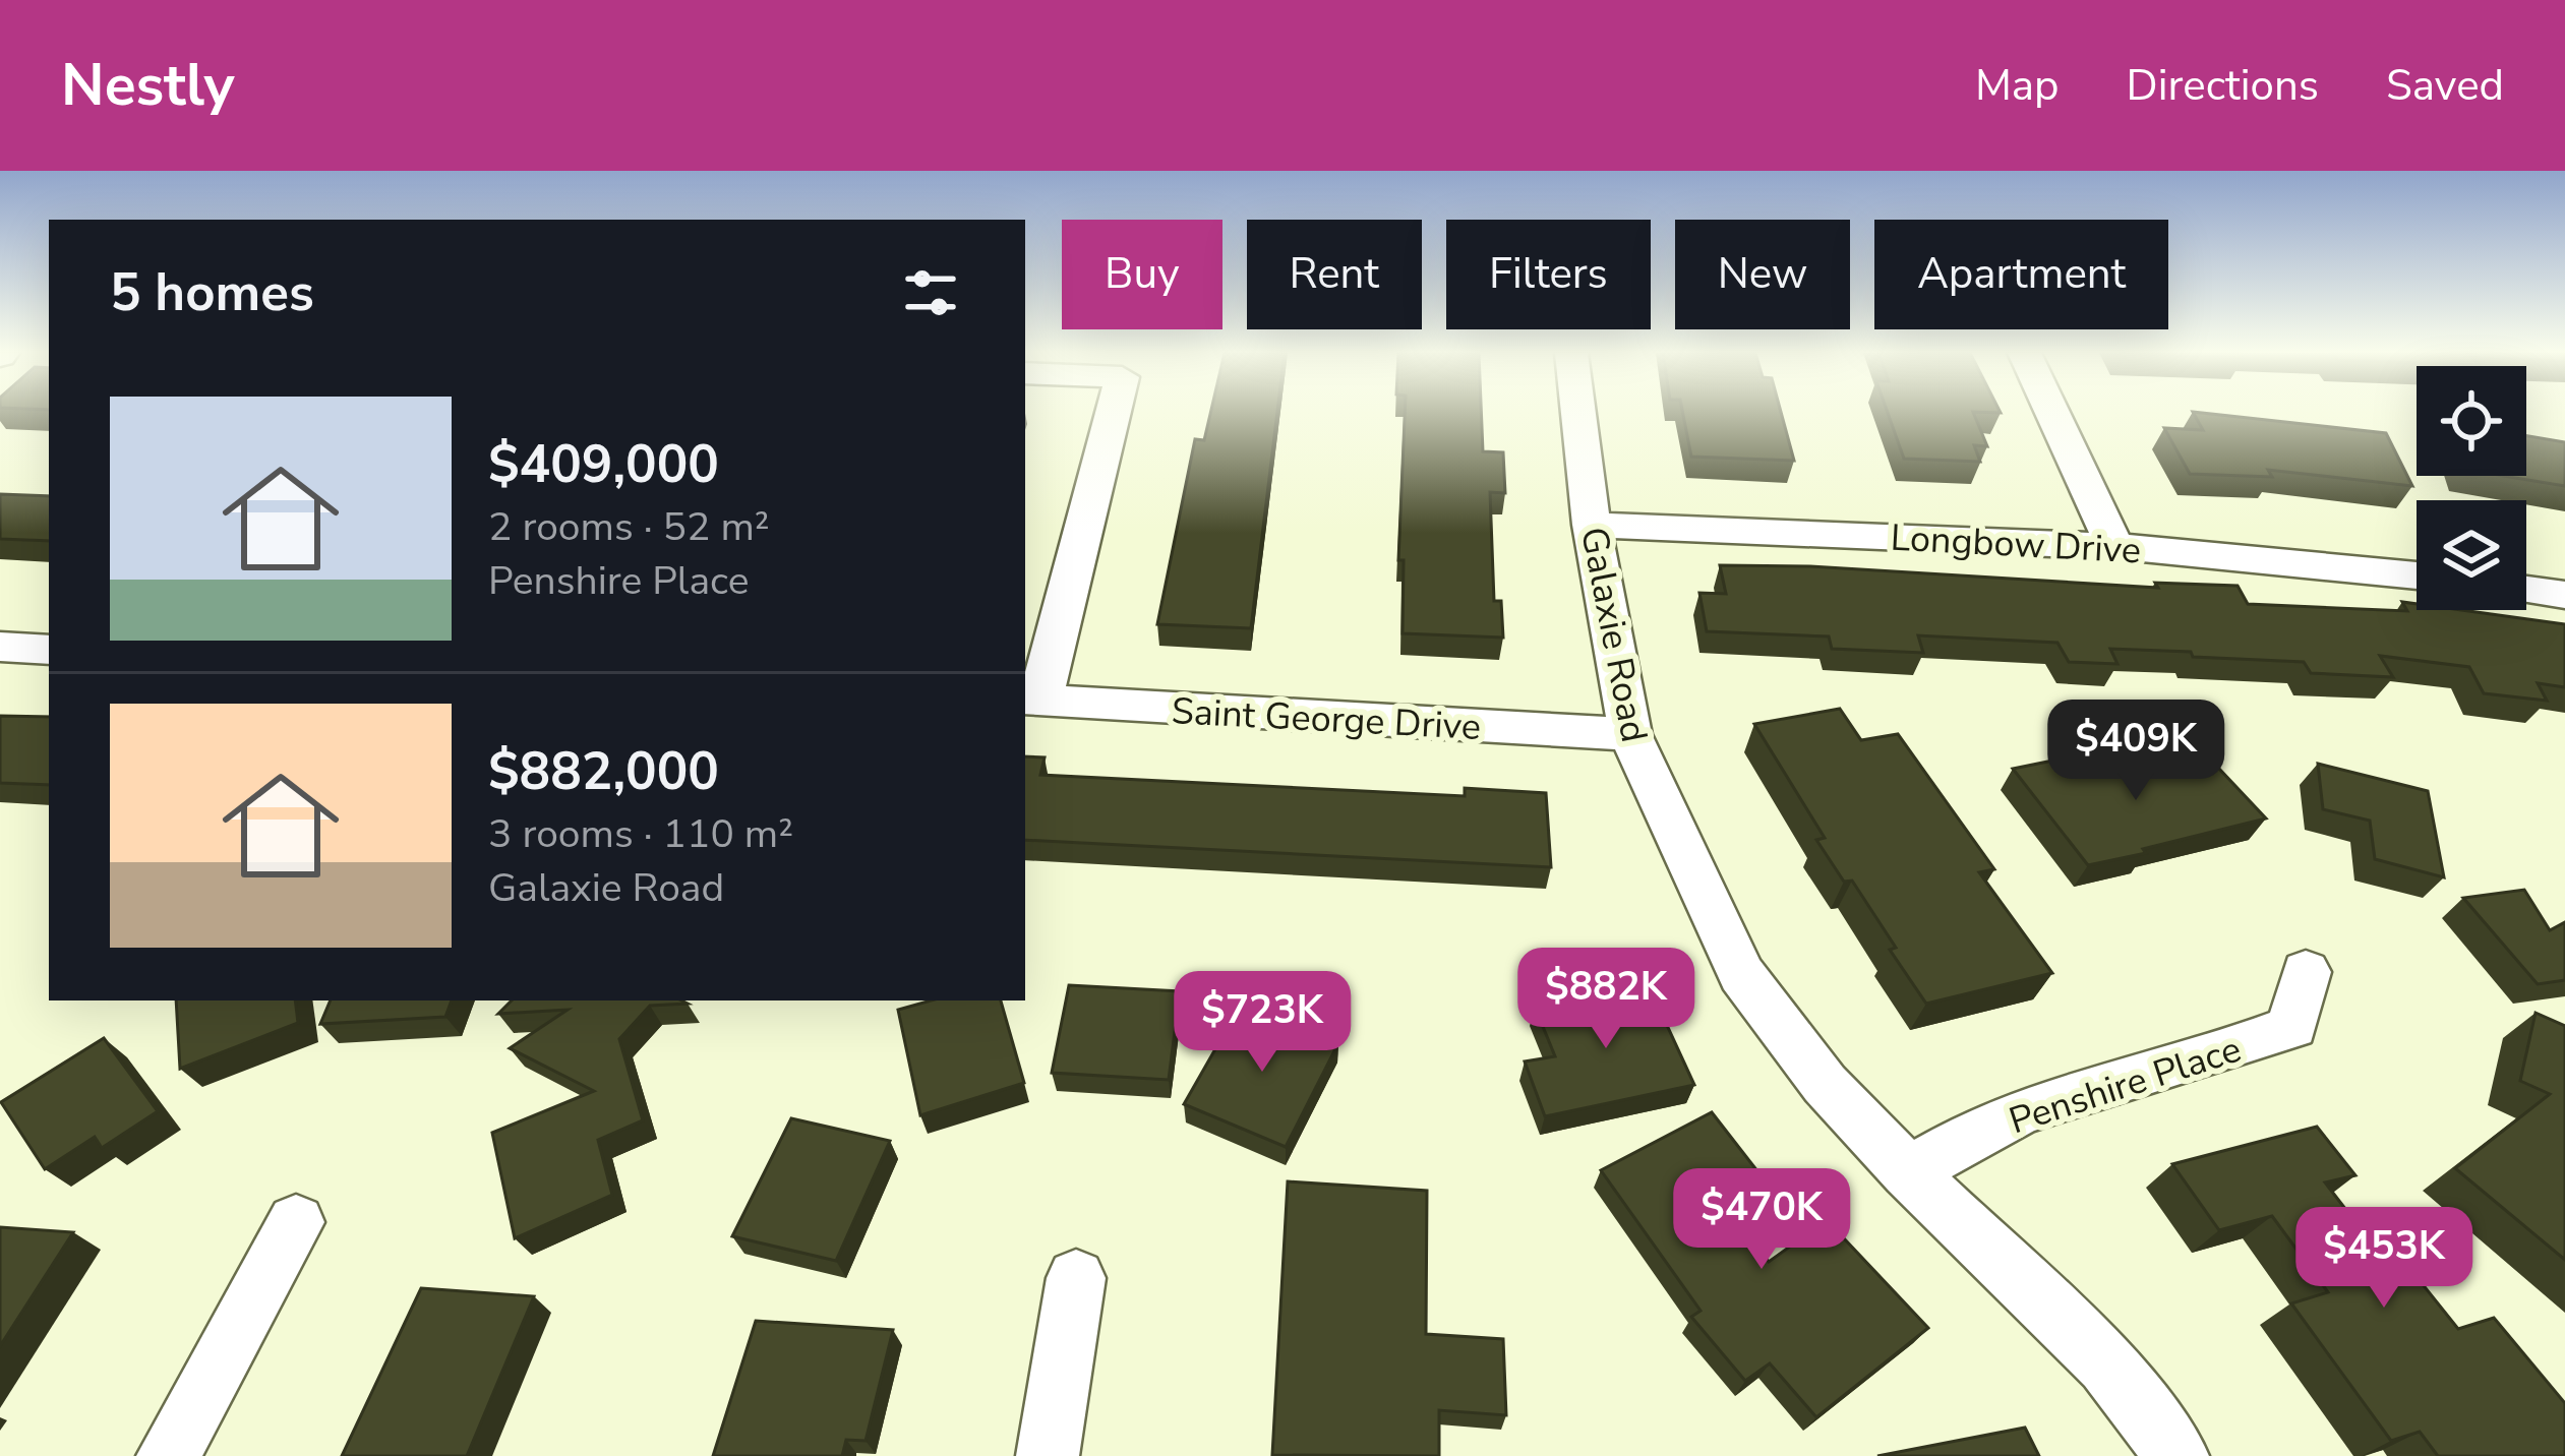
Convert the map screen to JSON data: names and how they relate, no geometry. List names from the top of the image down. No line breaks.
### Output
{"streets":{"street":["Longbow Drive","Galaxie Road","Saint George Drive","Penshire Place"]},"crossings":[["Longbow Drive","Galaxie Road"],["Galaxie Road","Saint George Drive"],["Galaxie Road","Penshire Place"]],"page":{"header":"Nestly","nav":["Map","Directions","Saved"],"chip":["Buy","Rent","Filters","New","Apartment"],"heading":"5 homes","list":[{"name":"$409,000","note":"2 rooms · 52 m² · Penshire Place"},{"name":"$882,000","note":"3 rooms · 110 m² · Galaxie Road"}],"price":["$409K","$882K","$723K","$470K","$453K"]}}
